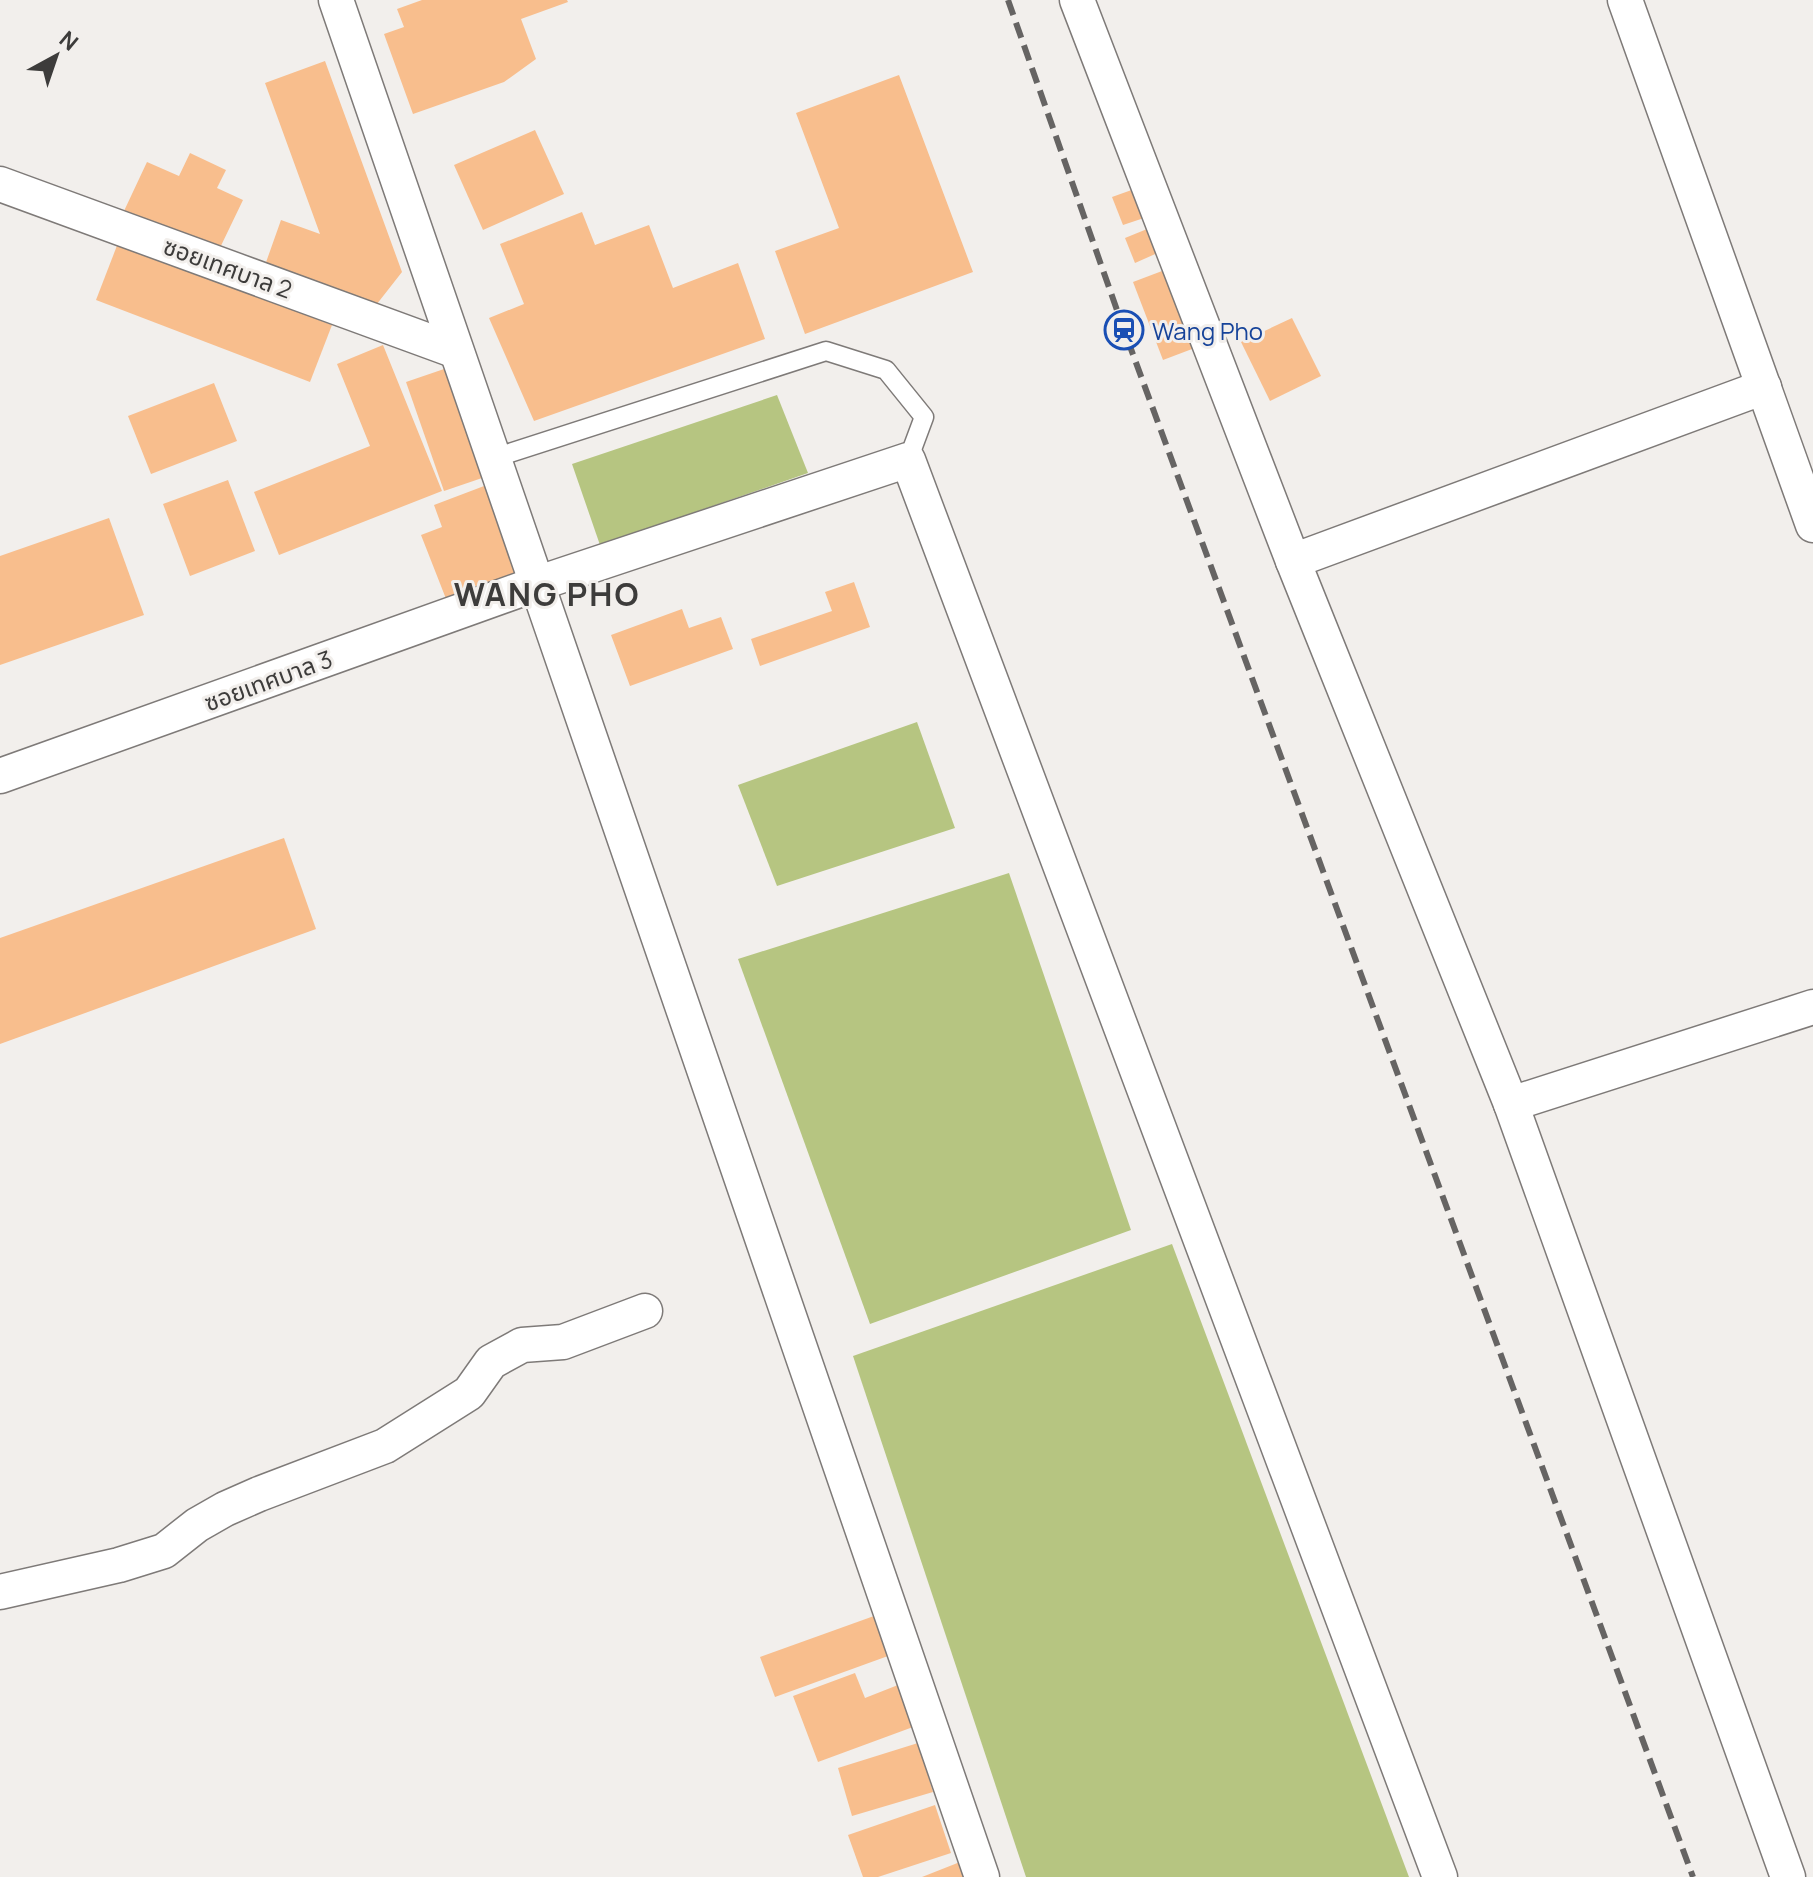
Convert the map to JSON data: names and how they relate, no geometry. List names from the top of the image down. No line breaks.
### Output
{"streets":{"street":["ซอยเทศบาล 2","ซอยเทศบาล 3"]},"districts":["WANG PHO"],"places":{"station":["Wang Pho"]},"north":"top right"}
